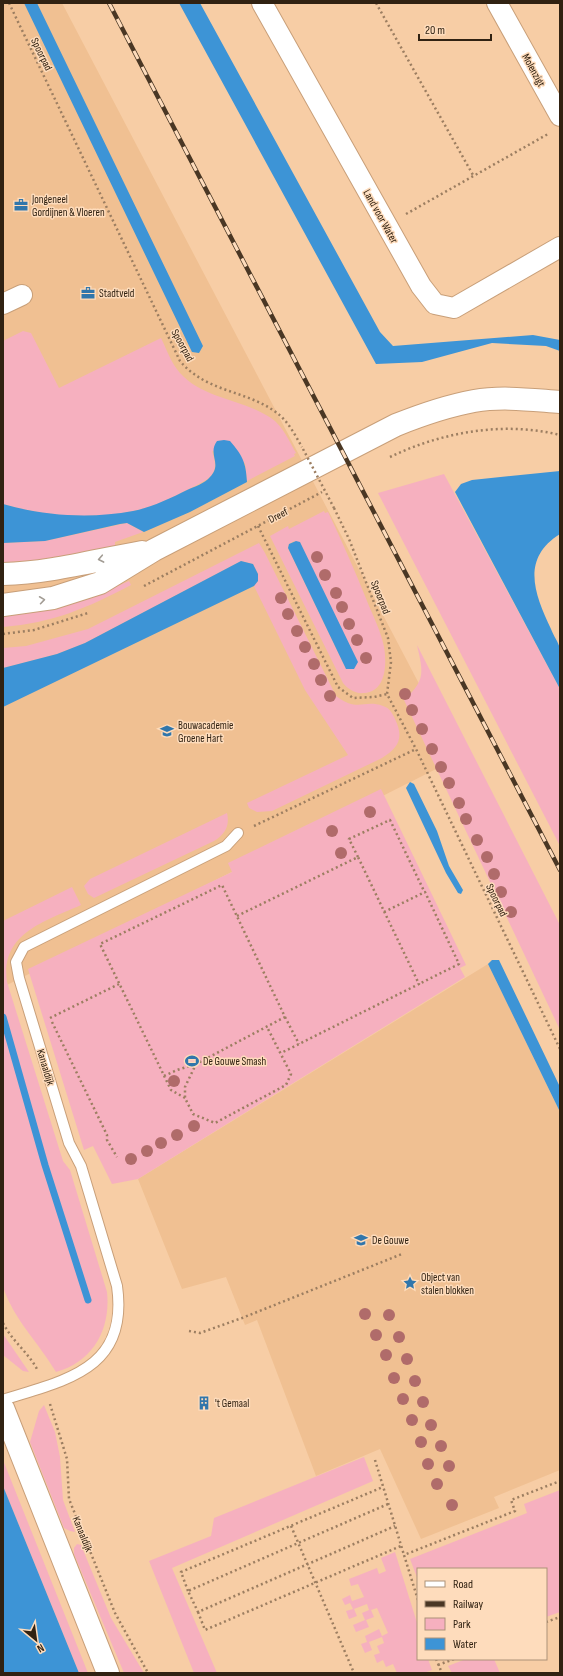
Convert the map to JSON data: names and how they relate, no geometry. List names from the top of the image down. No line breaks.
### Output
{"streets":{"street":["Molenzigt","Land voor Water"],"lane":["Kanaaldijk"],"path":["Spoorpad","Dreef"]},"places":{"office":["Jongeneel Gordijnen & Vloeren","Stadtveld"],"school or university":["Bouwacademie Groene Hart","De Gouwe"],"sports":["De Gouwe Smash"],"place":["Object van stalen blokken"],"building":["'t Gemaal"]},"legend":["Road","Railway","Park","Water"],"scale_bar":"20 m","north":"bottom right"}
